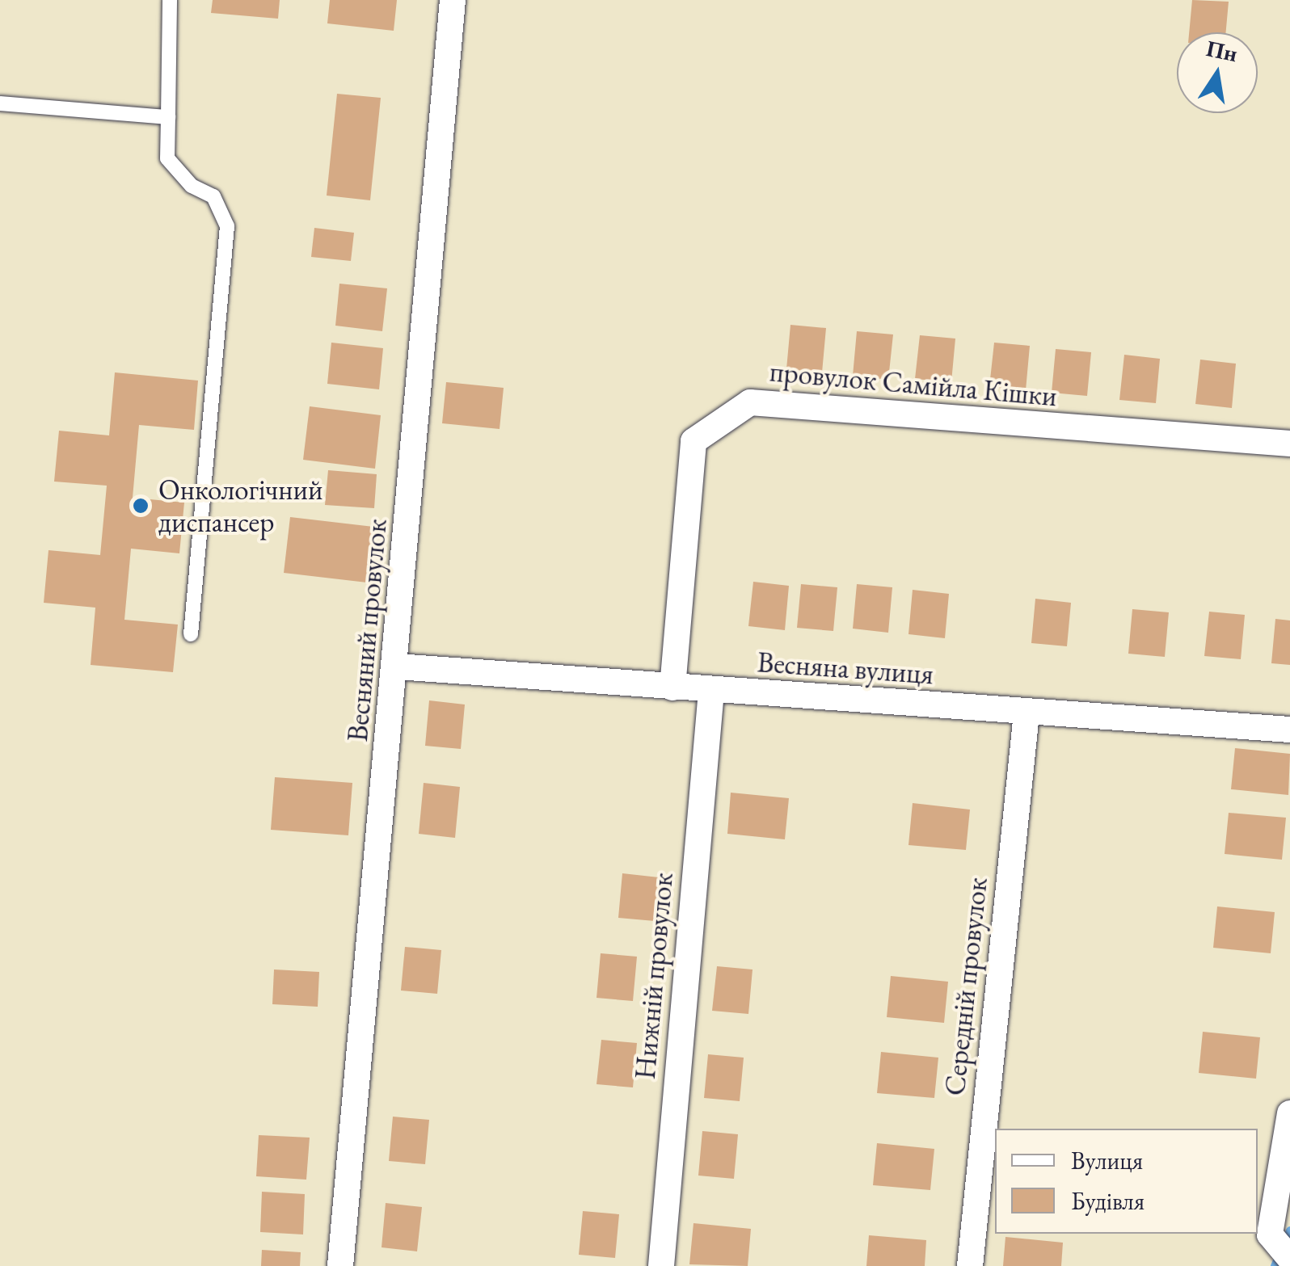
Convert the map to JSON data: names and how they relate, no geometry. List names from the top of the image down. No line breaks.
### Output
{"streets":{"street":["провулок Самійла Кішки","Весняний провулок","Весняна вулиця","Нижній провулок","Середній провулок"]},"crossings":[["провулок Самійла Кішки","Весняна вулиця"],["Весняний провулок","Весняна вулиця"],["Весняна вулиця","Нижній провулок"],["Весняна вулиця","Середній провулок"]],"places":["Онкологічний диспансер"],"legend":["Вулиця","Будівля"],"north":"top"}
